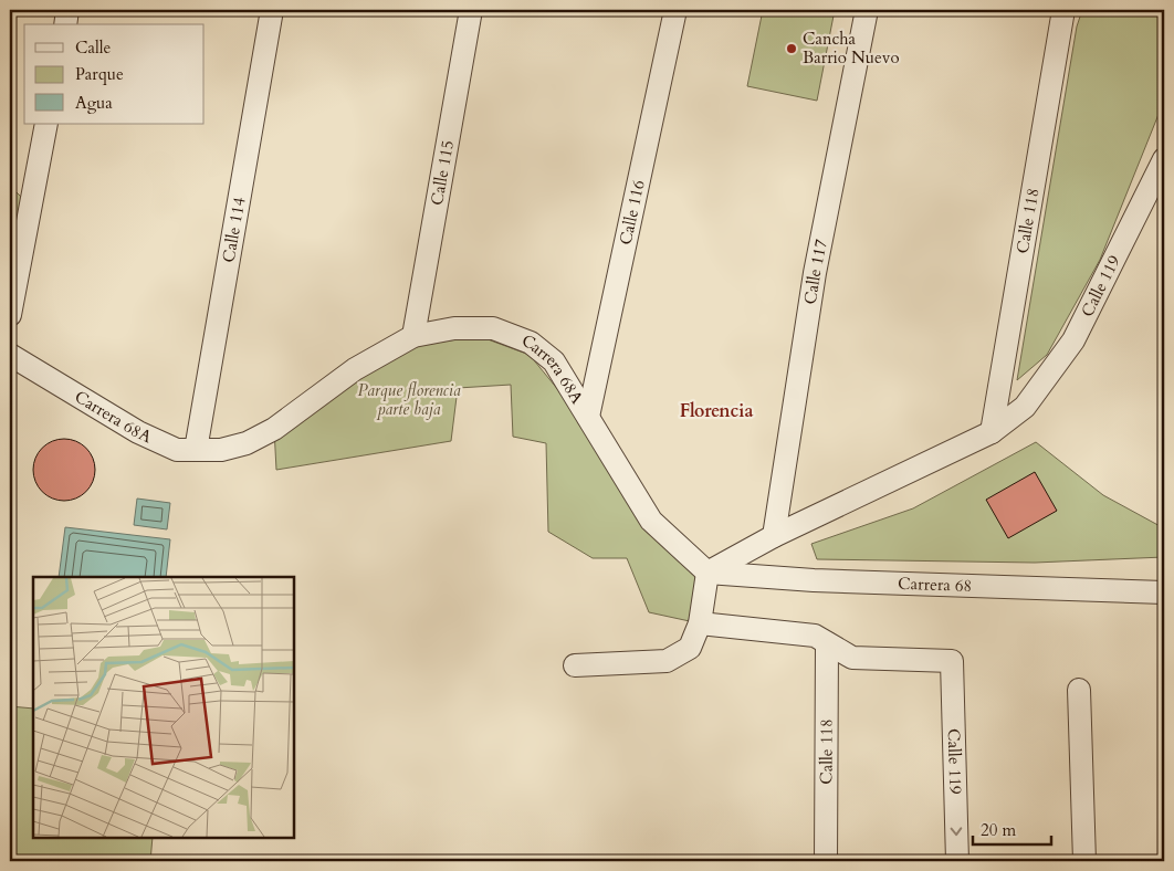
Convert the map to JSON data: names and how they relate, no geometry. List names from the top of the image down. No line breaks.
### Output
{"streets":{"street":["Calle 115","Calle 116","Calle 118","Calle 114","Calle 117","Calle 119","Carrera 68A","Carrera 68"]},"crossings":[["Calle 115","Carrera 68A"],["Calle 116","Carrera 68A"],["Calle 118","Calle 119"],["Calle 114","Carrera 68A"],["Carrera 68A","Carrera 68"]],"districts":["Florencia"],"parks":["Parque florencia parte baja"],"places":["Cancha Barrio Nuevo"],"legend":["Calle","Parque","Agua"],"scale_bar":"20 m"}
